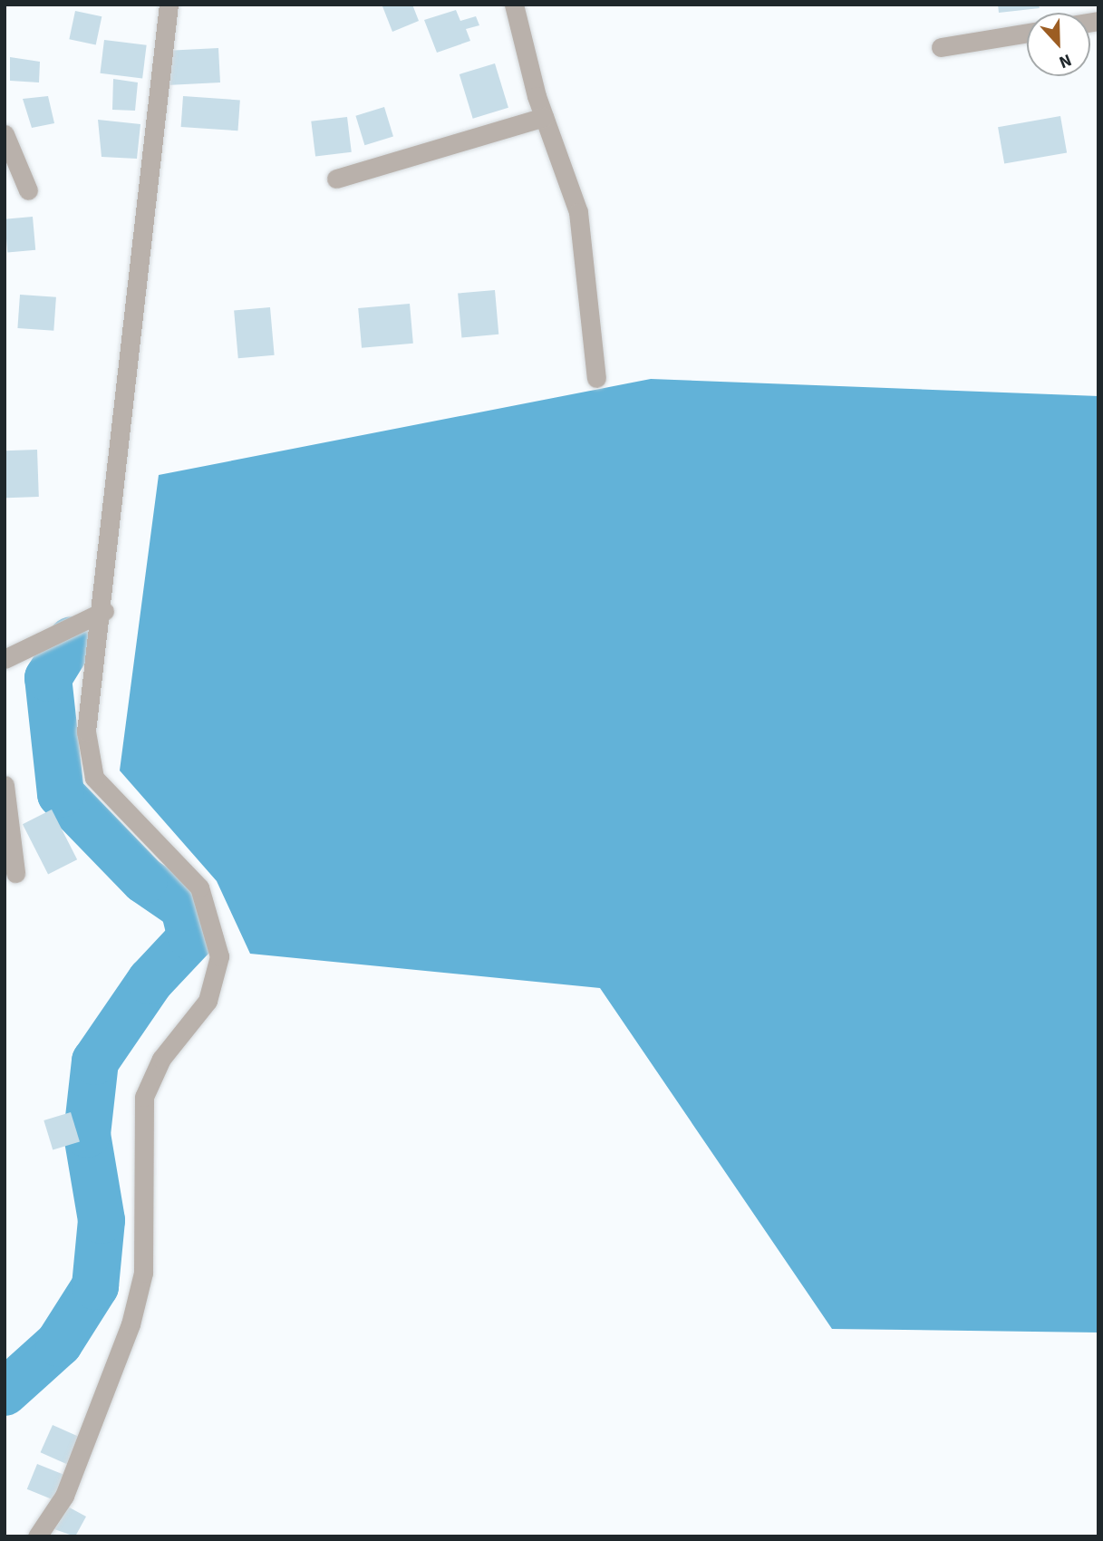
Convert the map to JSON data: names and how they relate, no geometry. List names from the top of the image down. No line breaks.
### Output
{"north":"bottom"}
